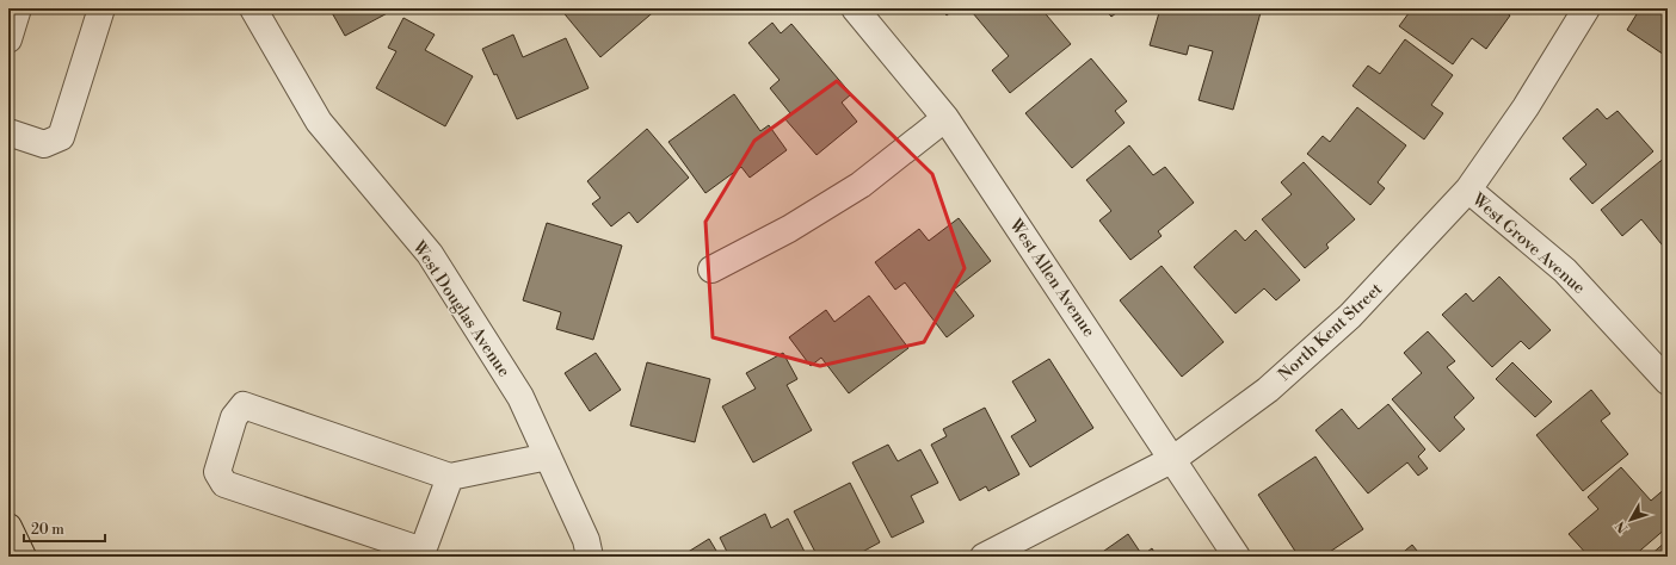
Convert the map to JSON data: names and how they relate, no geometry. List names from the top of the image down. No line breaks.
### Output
{"streets":{"street":["West Grove Avenue","West Allen Avenue","West Douglas Avenue","North Kent Street"]},"crossings":[["West Grove Avenue","North Kent Street"],["West Allen Avenue","North Kent Street"]],"scale_bar":"20 m","north":"bottom left"}
